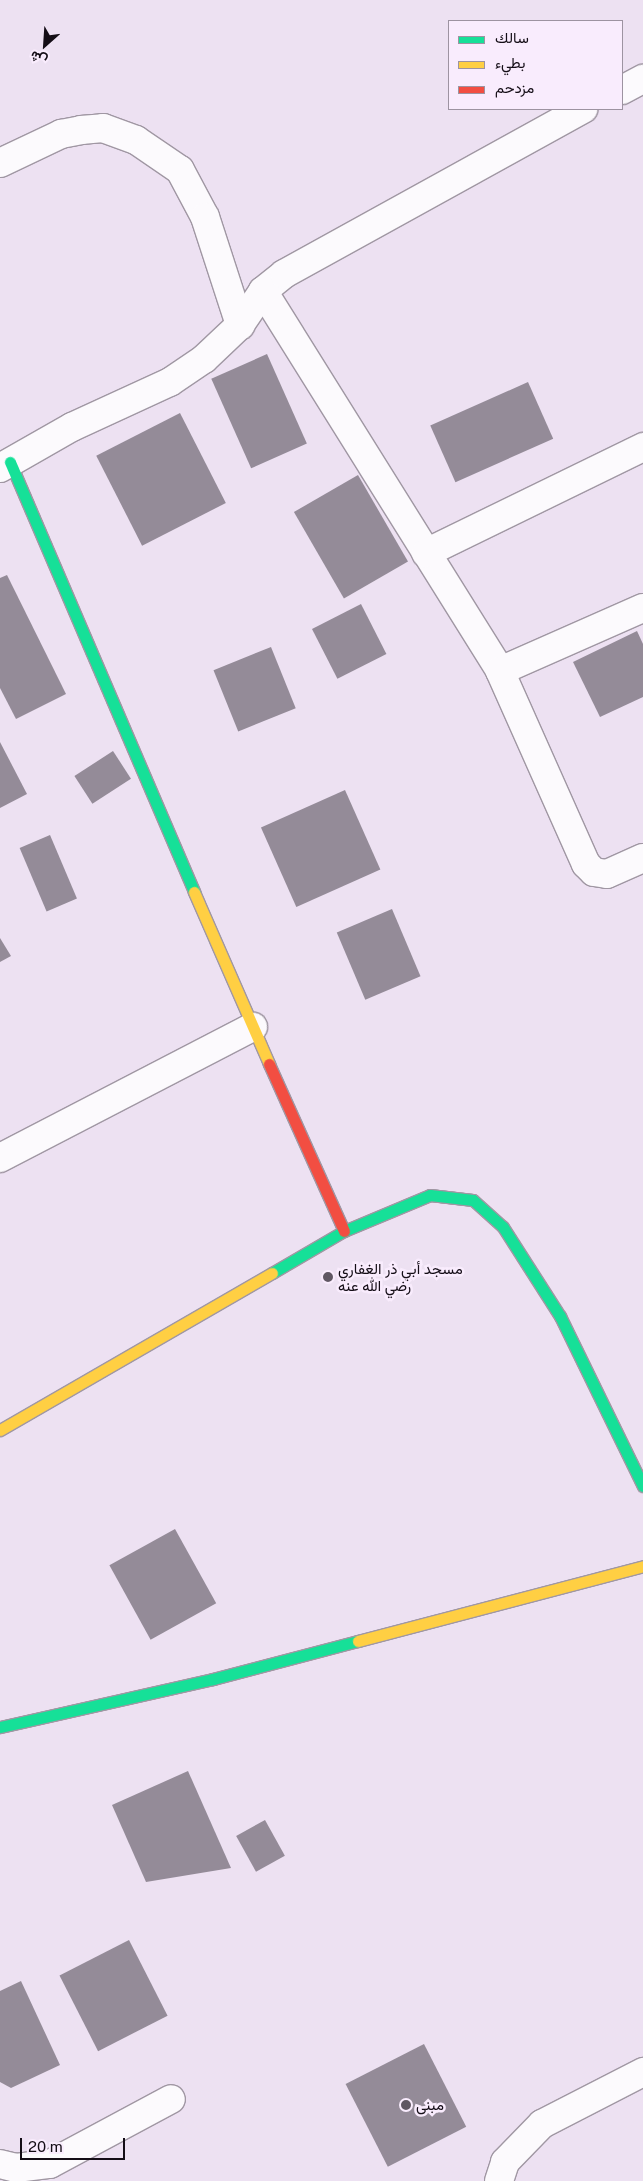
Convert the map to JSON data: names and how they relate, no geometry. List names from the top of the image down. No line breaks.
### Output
{"places":["مسجد أبي ذر الغفاري رضي الله عنه","مبنى"],"legend":["سالك","بطيء","مزدحم"],"scale_bar":"20 m","north":"bottom left"}
